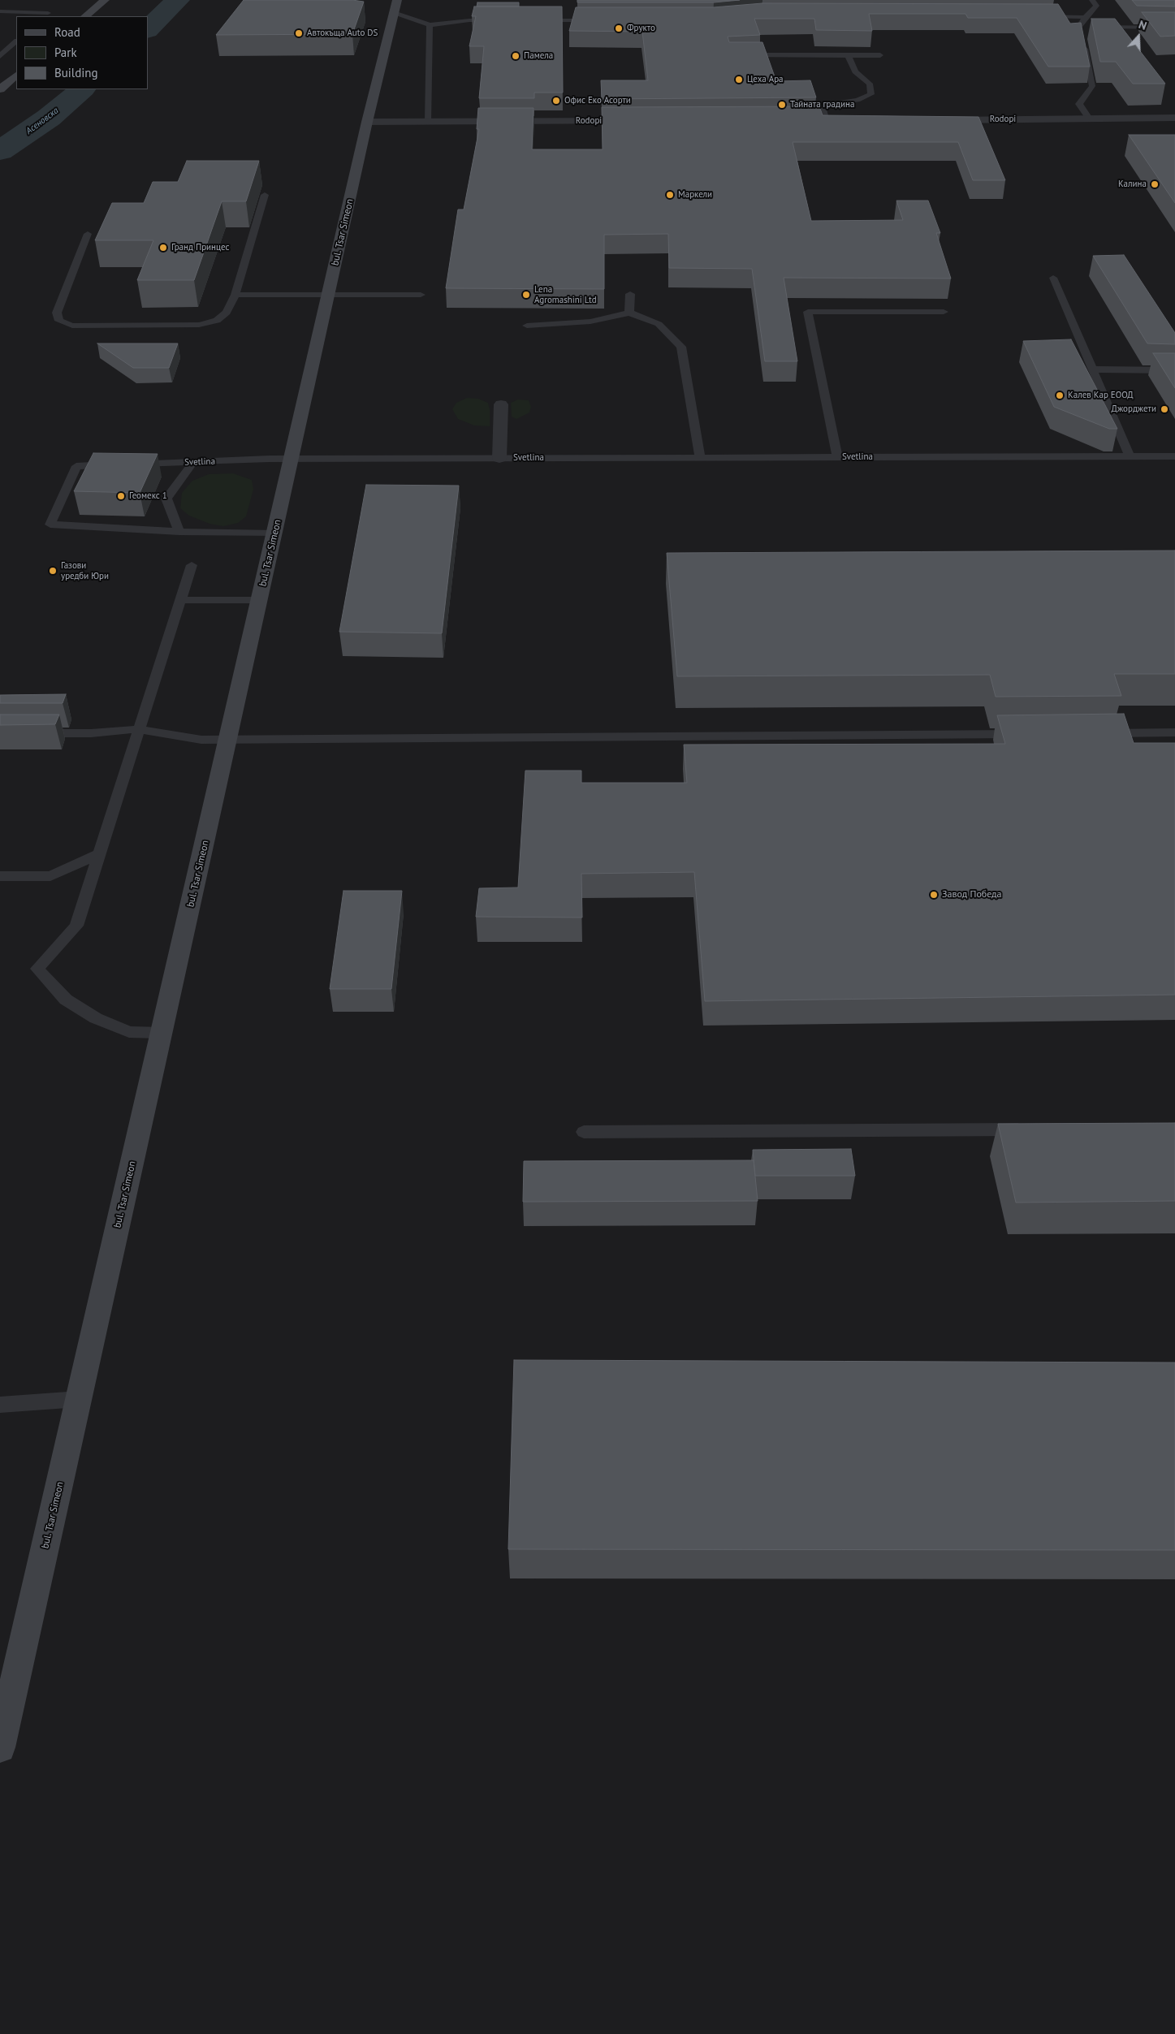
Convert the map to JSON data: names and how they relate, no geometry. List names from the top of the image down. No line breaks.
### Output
{"streets":{"main road":["bul. Tsar Simeon"],"street":["Rodopi"],"lane":["Svetlina"]},"crossings":[["Rodopi","bul. Tsar Simeon"],["bul. Tsar Simeon","Svetlina"]],"water":["Асеновска"],"places":["Фрукто","Автокъща Auto DS","Памела","Цеха Ара","Офис Еко Асорти","Тайната градина","Калина","Маркели","Гранд Принцес","Lena Agromashini Ltd","Калев Кар ЕООД","Джорджети","Геомекс 1","Газови уредби Юри","Завод Победа"],"legend":["Road","Park","Building"],"north":"top"}
